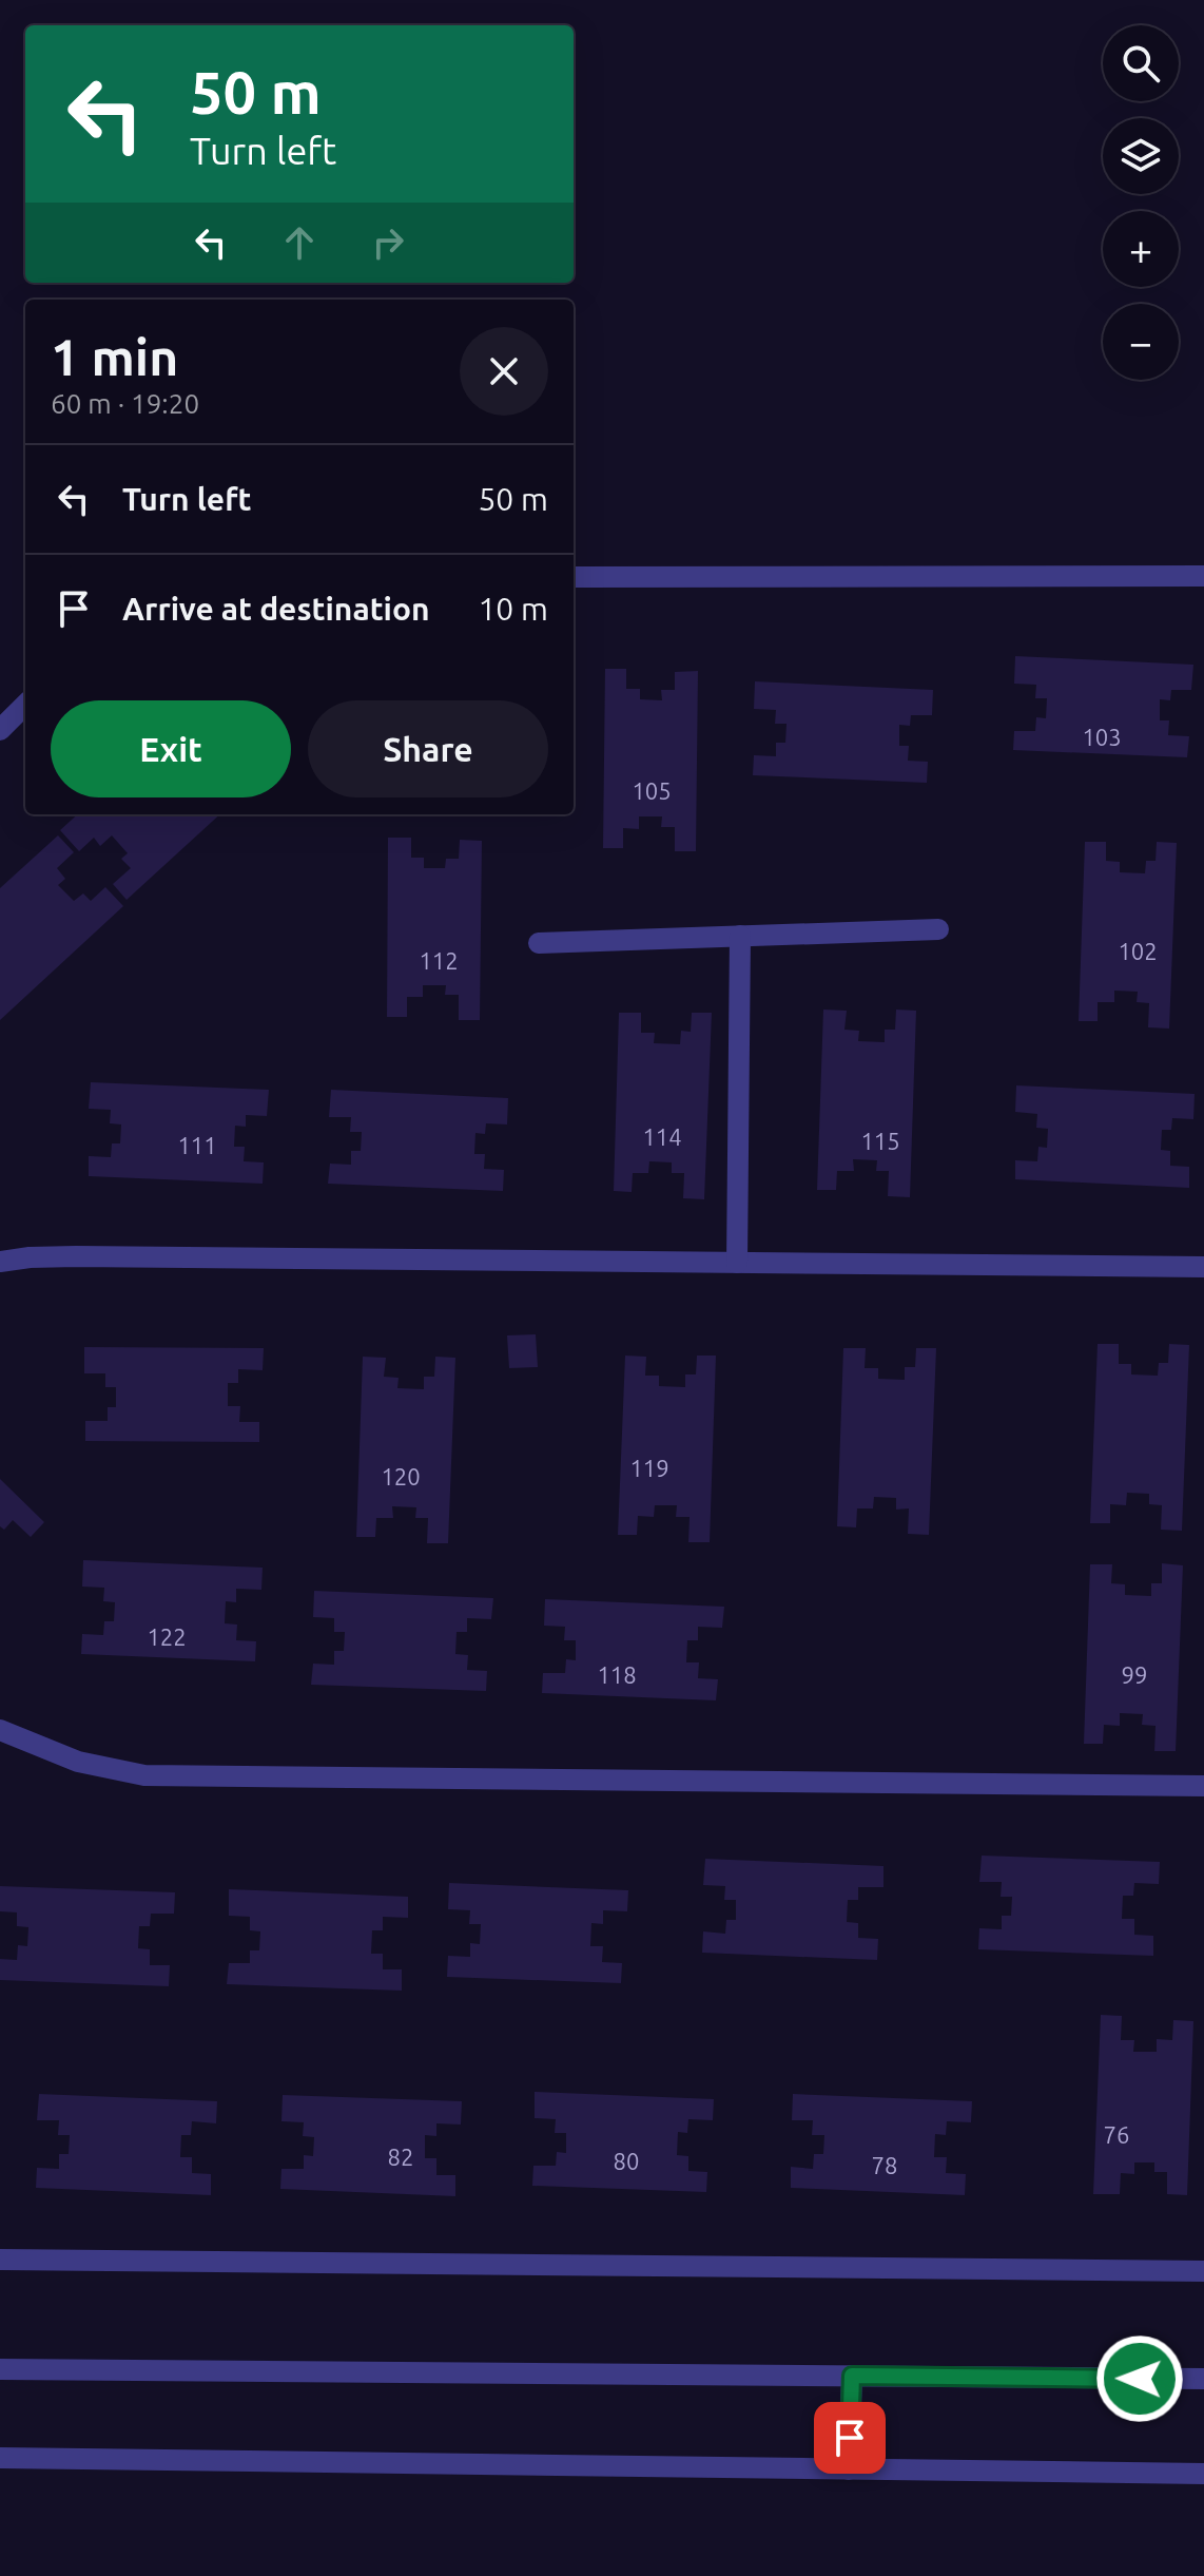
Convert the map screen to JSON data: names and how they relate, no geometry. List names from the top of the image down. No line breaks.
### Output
{"house_numbers":["103","105","102","112","114","115","111","119","120","122","118","99","76","82","80","78"],"page":{"map_buttons":["+","−"],"turn":["50 m","Turn left"],"heading":["1 min","60 m · 19:20"],"list":[{"name":"Turn left","value":"50 m"},{"name":"Arrive at destination","value":"10 m"}],"buttons":["Exit","Share"]}}
